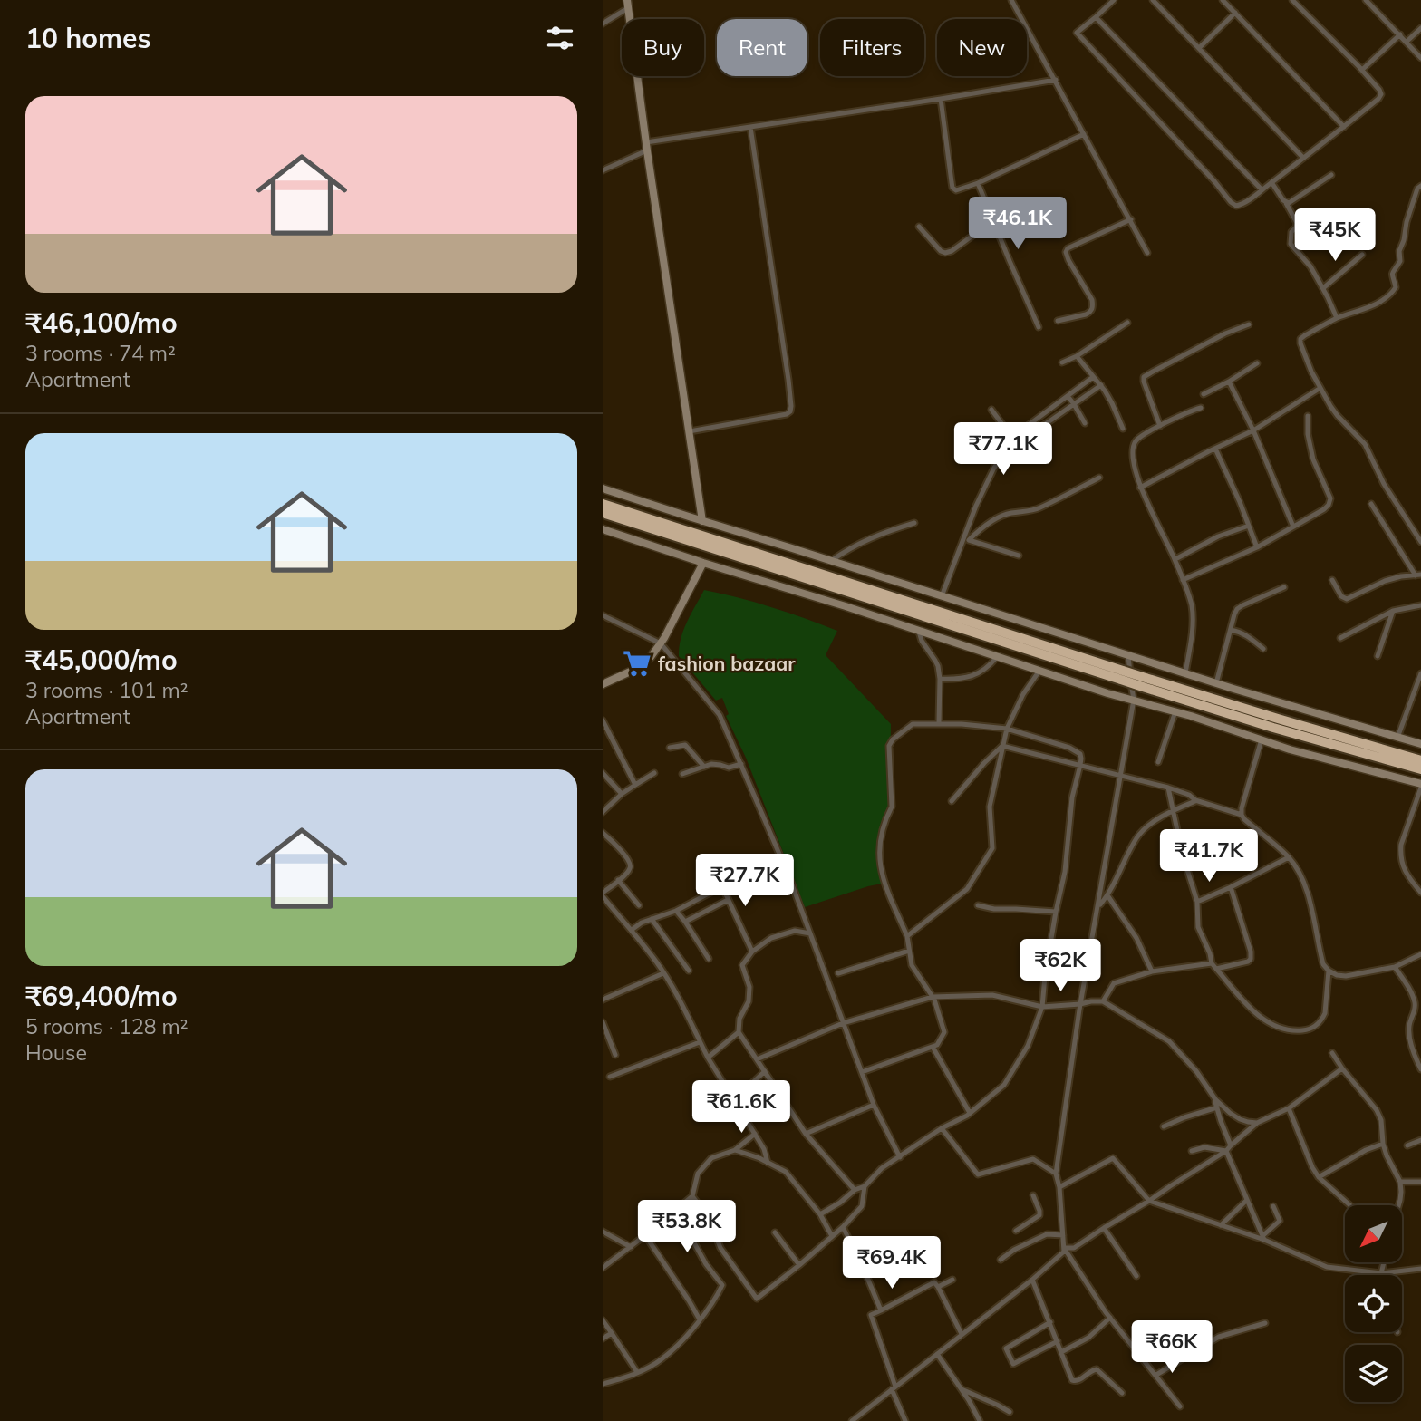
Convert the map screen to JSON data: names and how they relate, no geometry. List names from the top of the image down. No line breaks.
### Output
{"places":{"supermarket":["fashion bazaar"]},"north":"bottom left","page":{"heading":"10 homes","chip":["Buy","Rent","Filters","New"],"list":[{"name":"₹46,100/mo","note":"3 rooms · 74 m² · Apartment"},{"name":"₹45,000/mo","note":"3 rooms · 101 m² · Apartment"},{"name":"₹69,400/mo","note":"5 rooms · 128 m² · House"}],"price":["₹46.1K","₹45K","₹77.1K","₹41.7K","₹27.7K","₹62K","₹61.6K","₹53.8K","₹69.4K","₹66K"]}}
